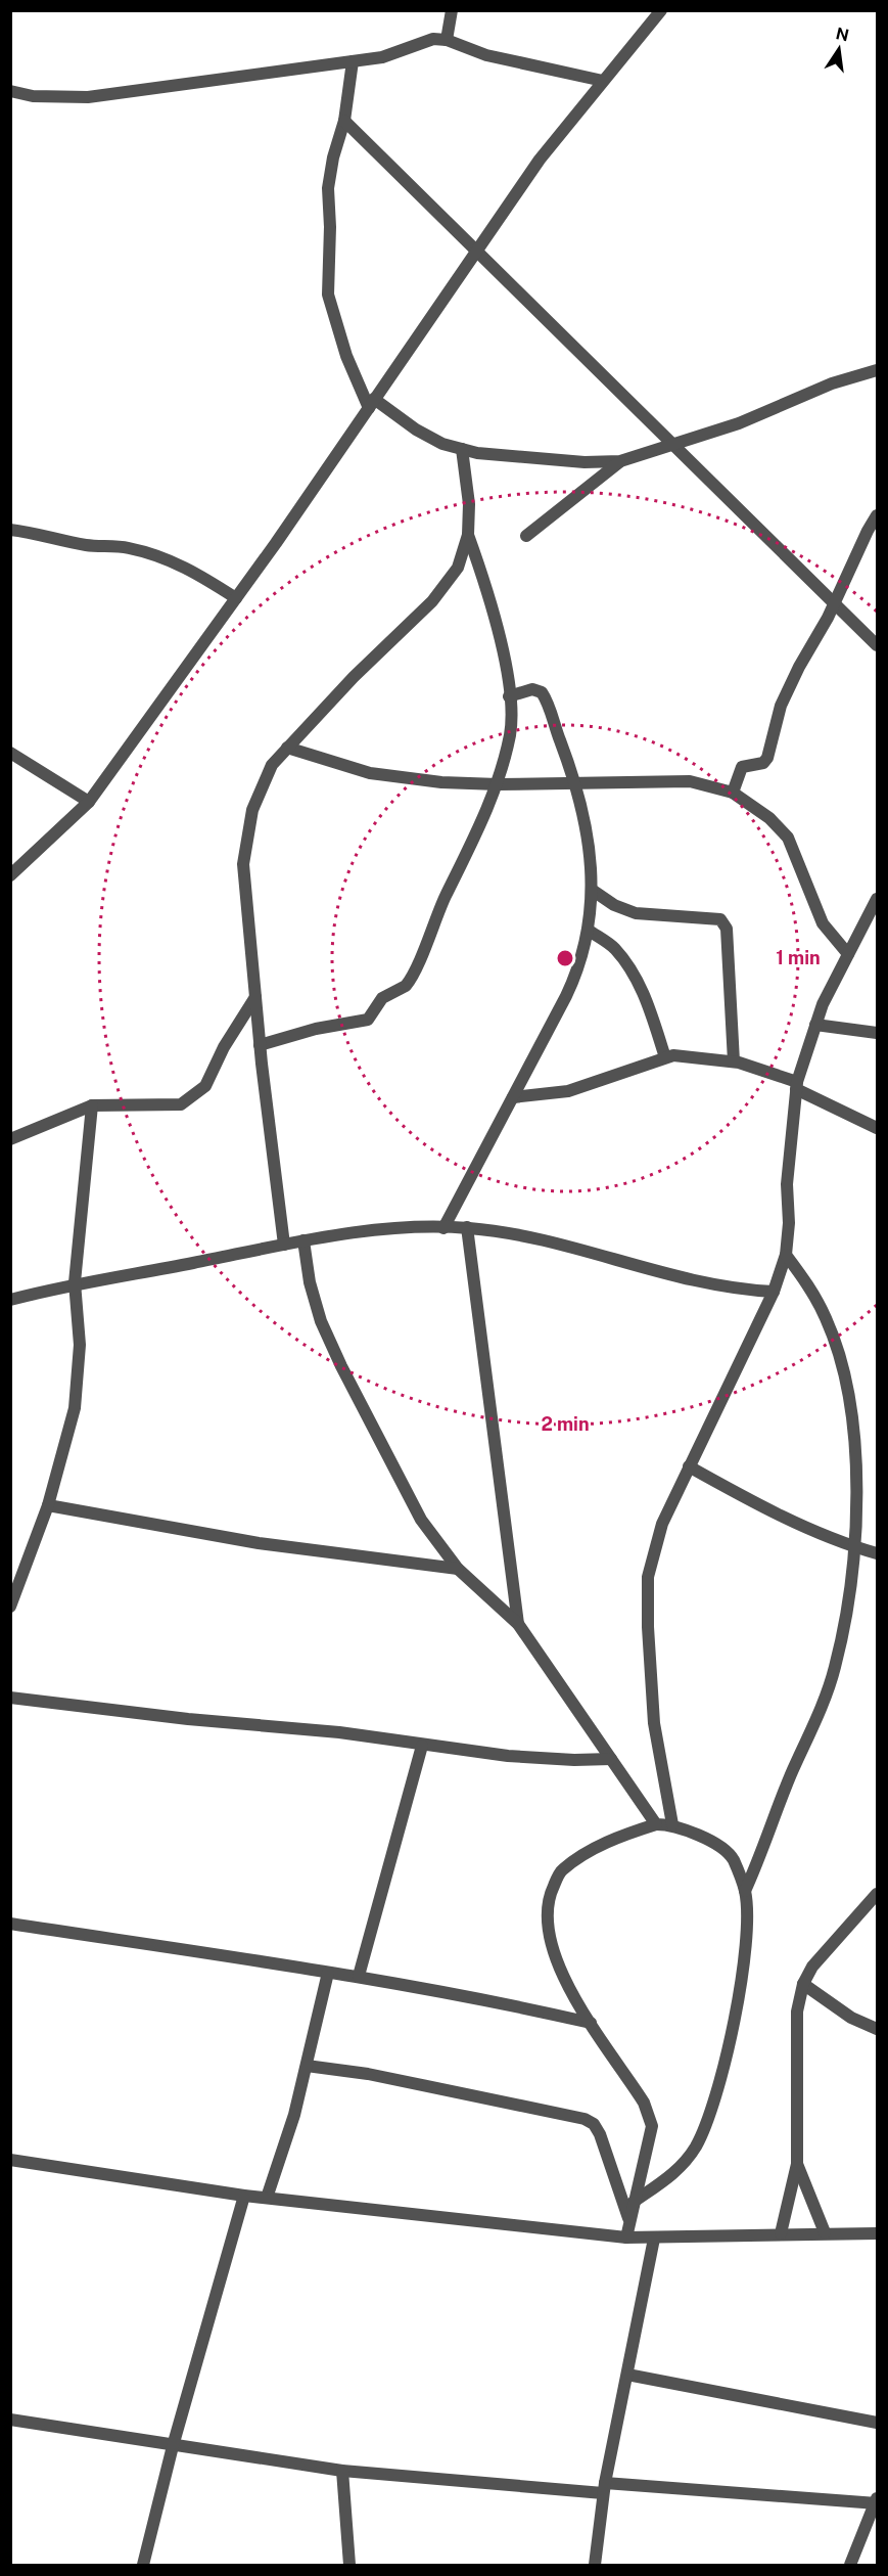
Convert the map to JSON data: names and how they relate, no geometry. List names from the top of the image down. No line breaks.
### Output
{"north":"top","rings":["1 min","2 min"]}
